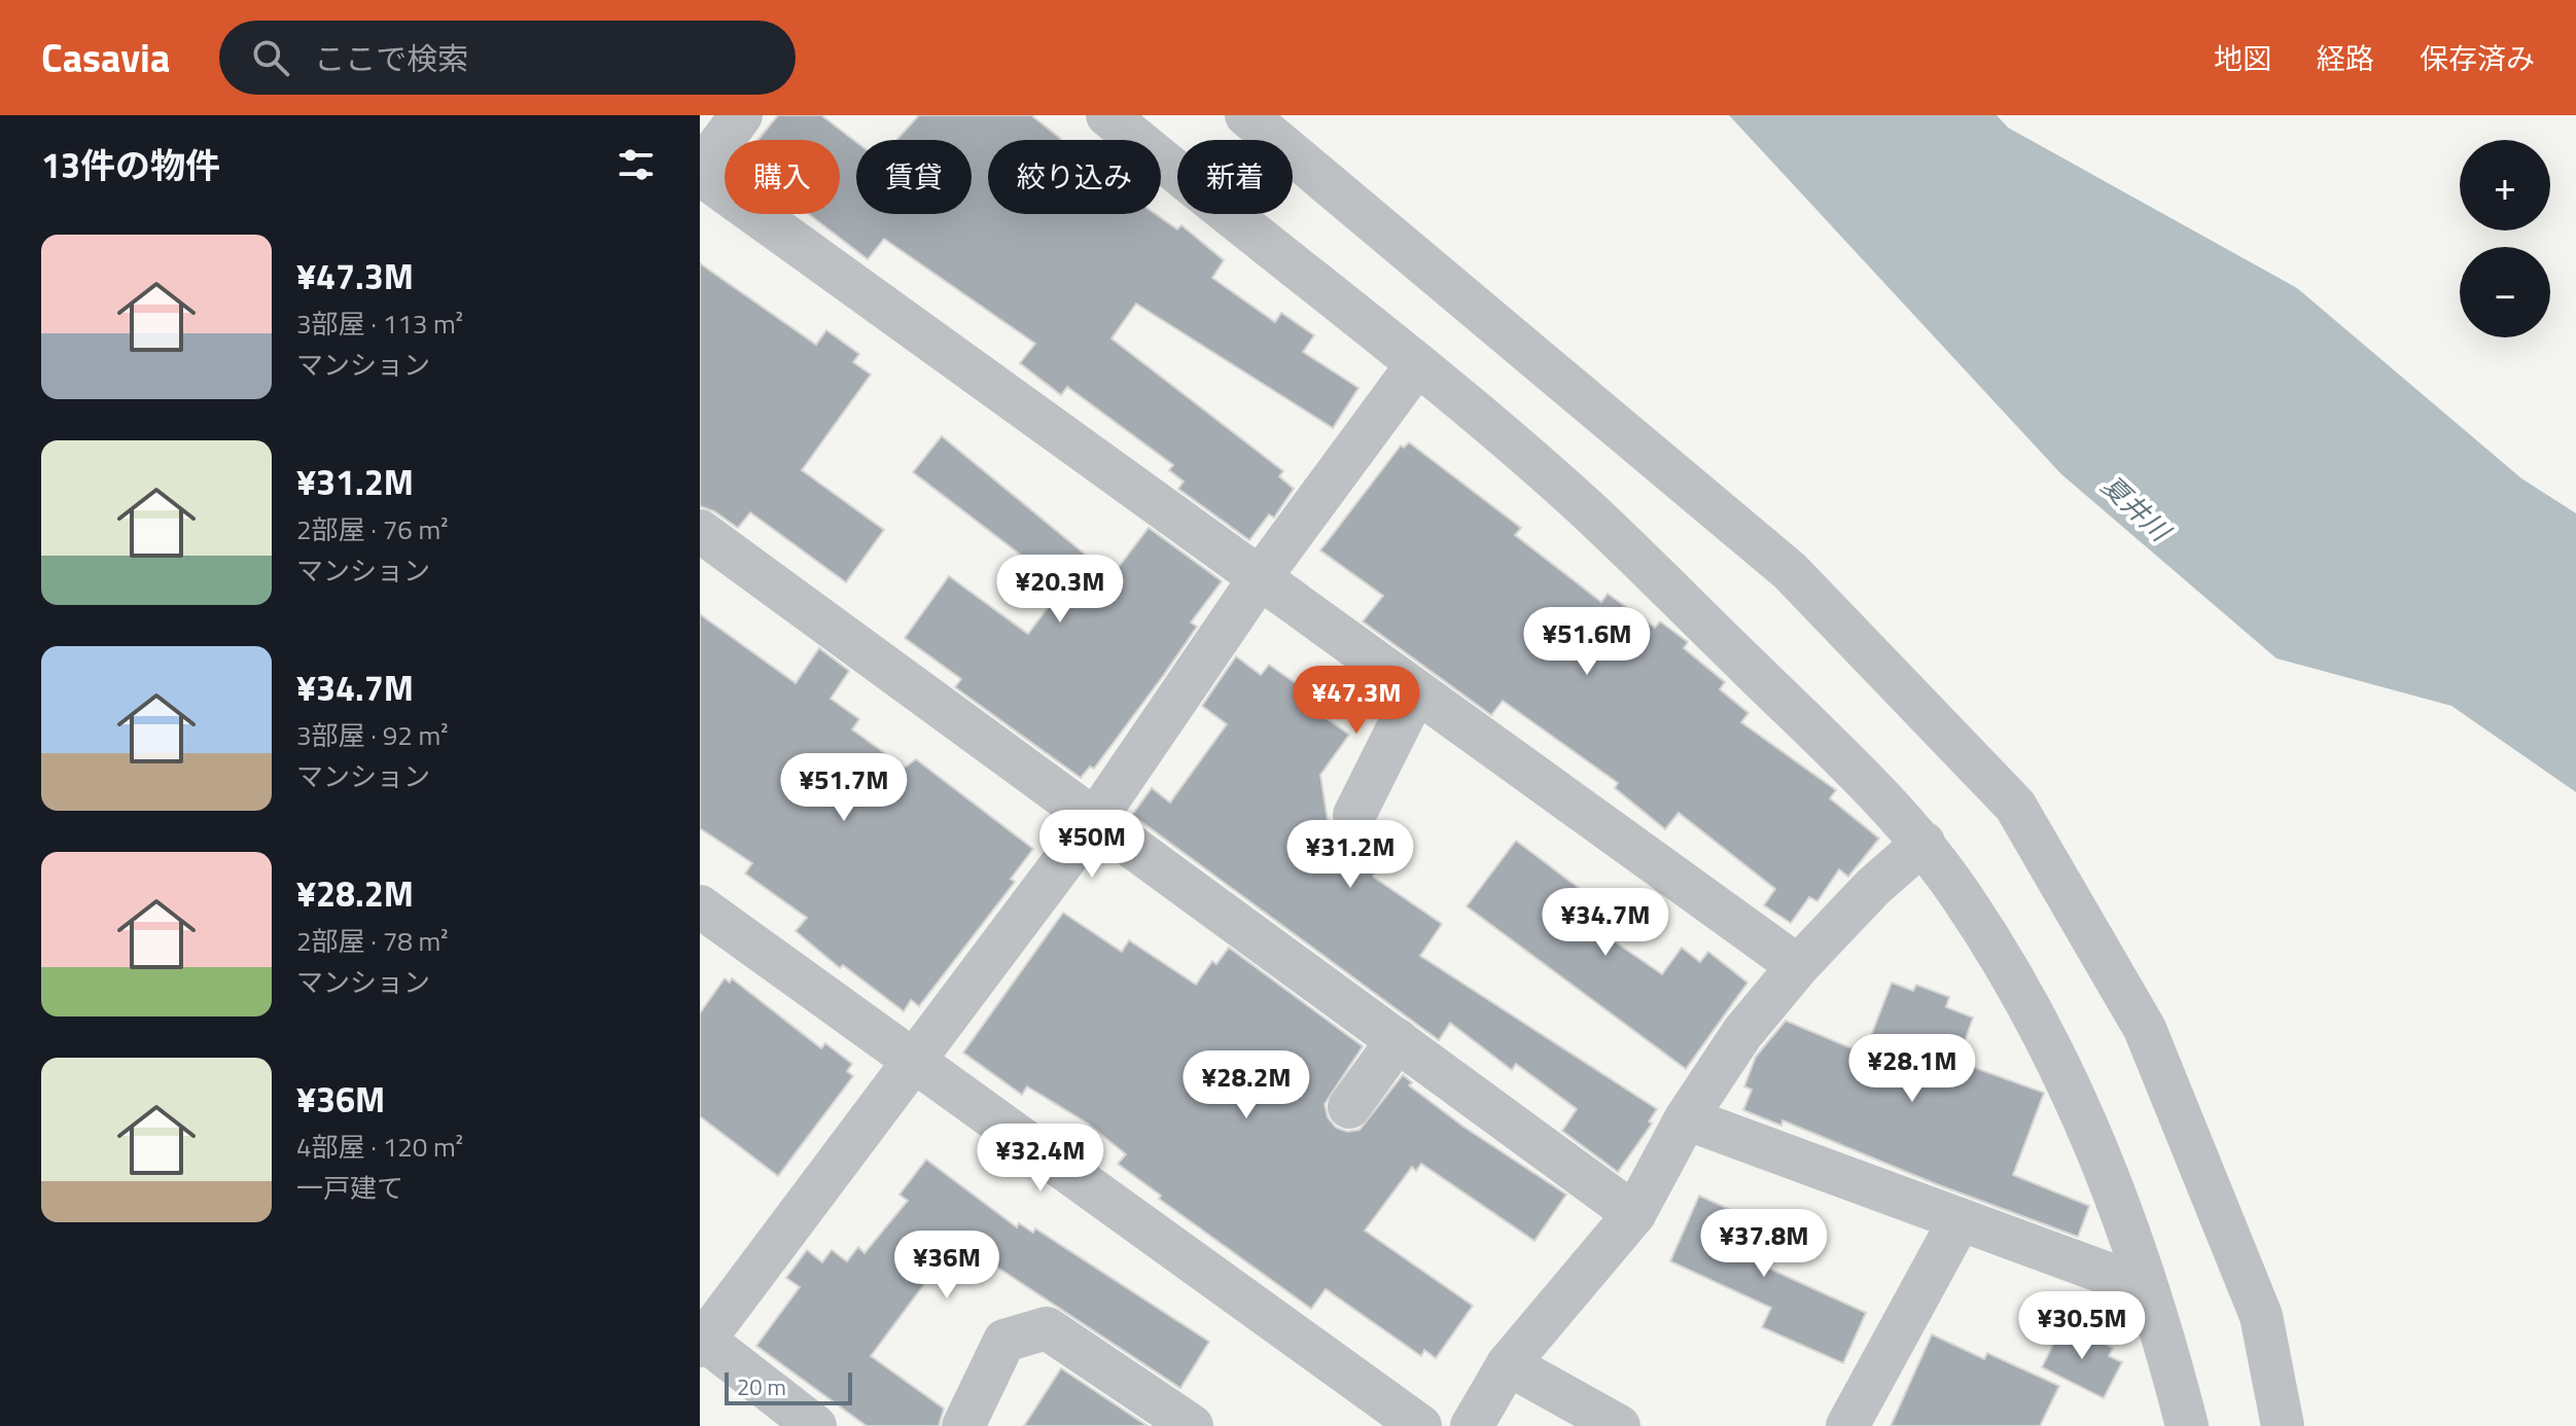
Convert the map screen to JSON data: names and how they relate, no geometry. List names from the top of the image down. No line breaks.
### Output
{"water":["夏井川"],"scale_bar":"20 m","page":{"header":"Casavia","search":"ここで検索","nav":["地図","経路","保存済み"],"heading":"13件の物件","map_buttons":["+","−"],"chip":["購入","賃貸","絞り込み","新着"],"list":[{"name":"¥47.3M","note":"3部屋 · 113 m² · マンション"},{"name":"¥31.2M","note":"2部屋 · 76 m² · マンション"},{"name":"¥34.7M","note":"3部屋 · 92 m² · マンション"},{"name":"¥28.2M","note":"2部屋 · 78 m² · マンション"},{"name":"¥36M","note":"4部屋 · 120 m² · 一戸建て"}],"price":["¥20.3M","¥51.6M","¥47.3M","¥51.7M","¥50M","¥31.2M","¥34.7M","¥28.1M","¥28.2M","¥32.4M","¥37.8M","¥36M","¥30.5M"],"scale":"20 m"}}
